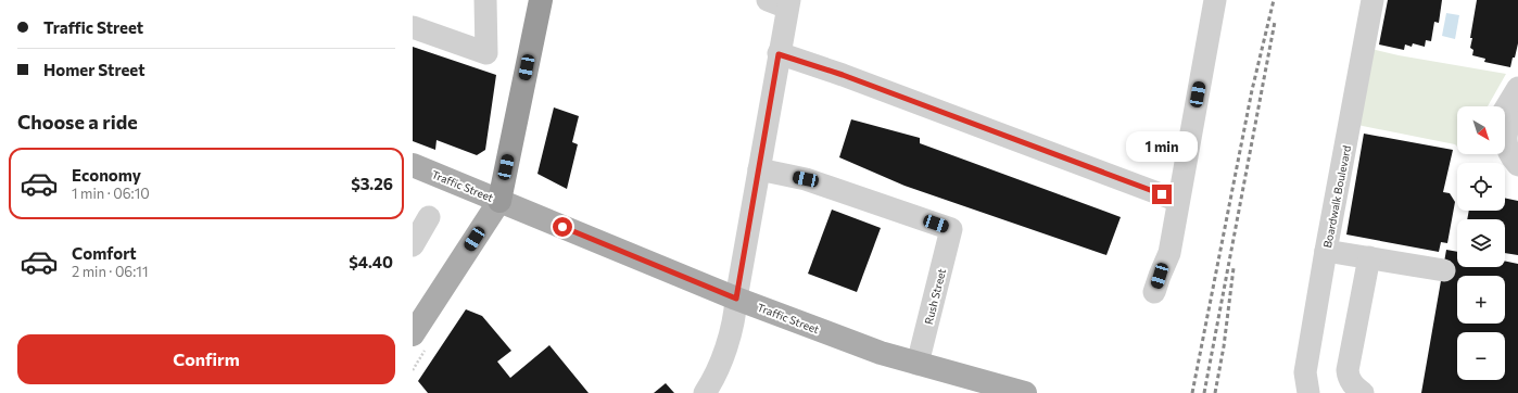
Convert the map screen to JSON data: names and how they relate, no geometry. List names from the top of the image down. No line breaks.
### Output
{"streets":{"main road":["Traffic Street"],"street":["Boardwalk Boulevard","Rush Street"]},"crossings":[["Traffic Street","Rush Street"]],"north":"bottom right","page":{"banner":["Traffic Street","Homer Street"],"heading":"Choose a ride","map_buttons":["+","−"],"bubble":"1 min","list":[{"name":"Economy","note":"1 min · 06:10","value":"$3.26"},{"name":"Comfort","note":"2 min · 06:11","value":"$4.40"}],"buttons":"Confirm"}}
